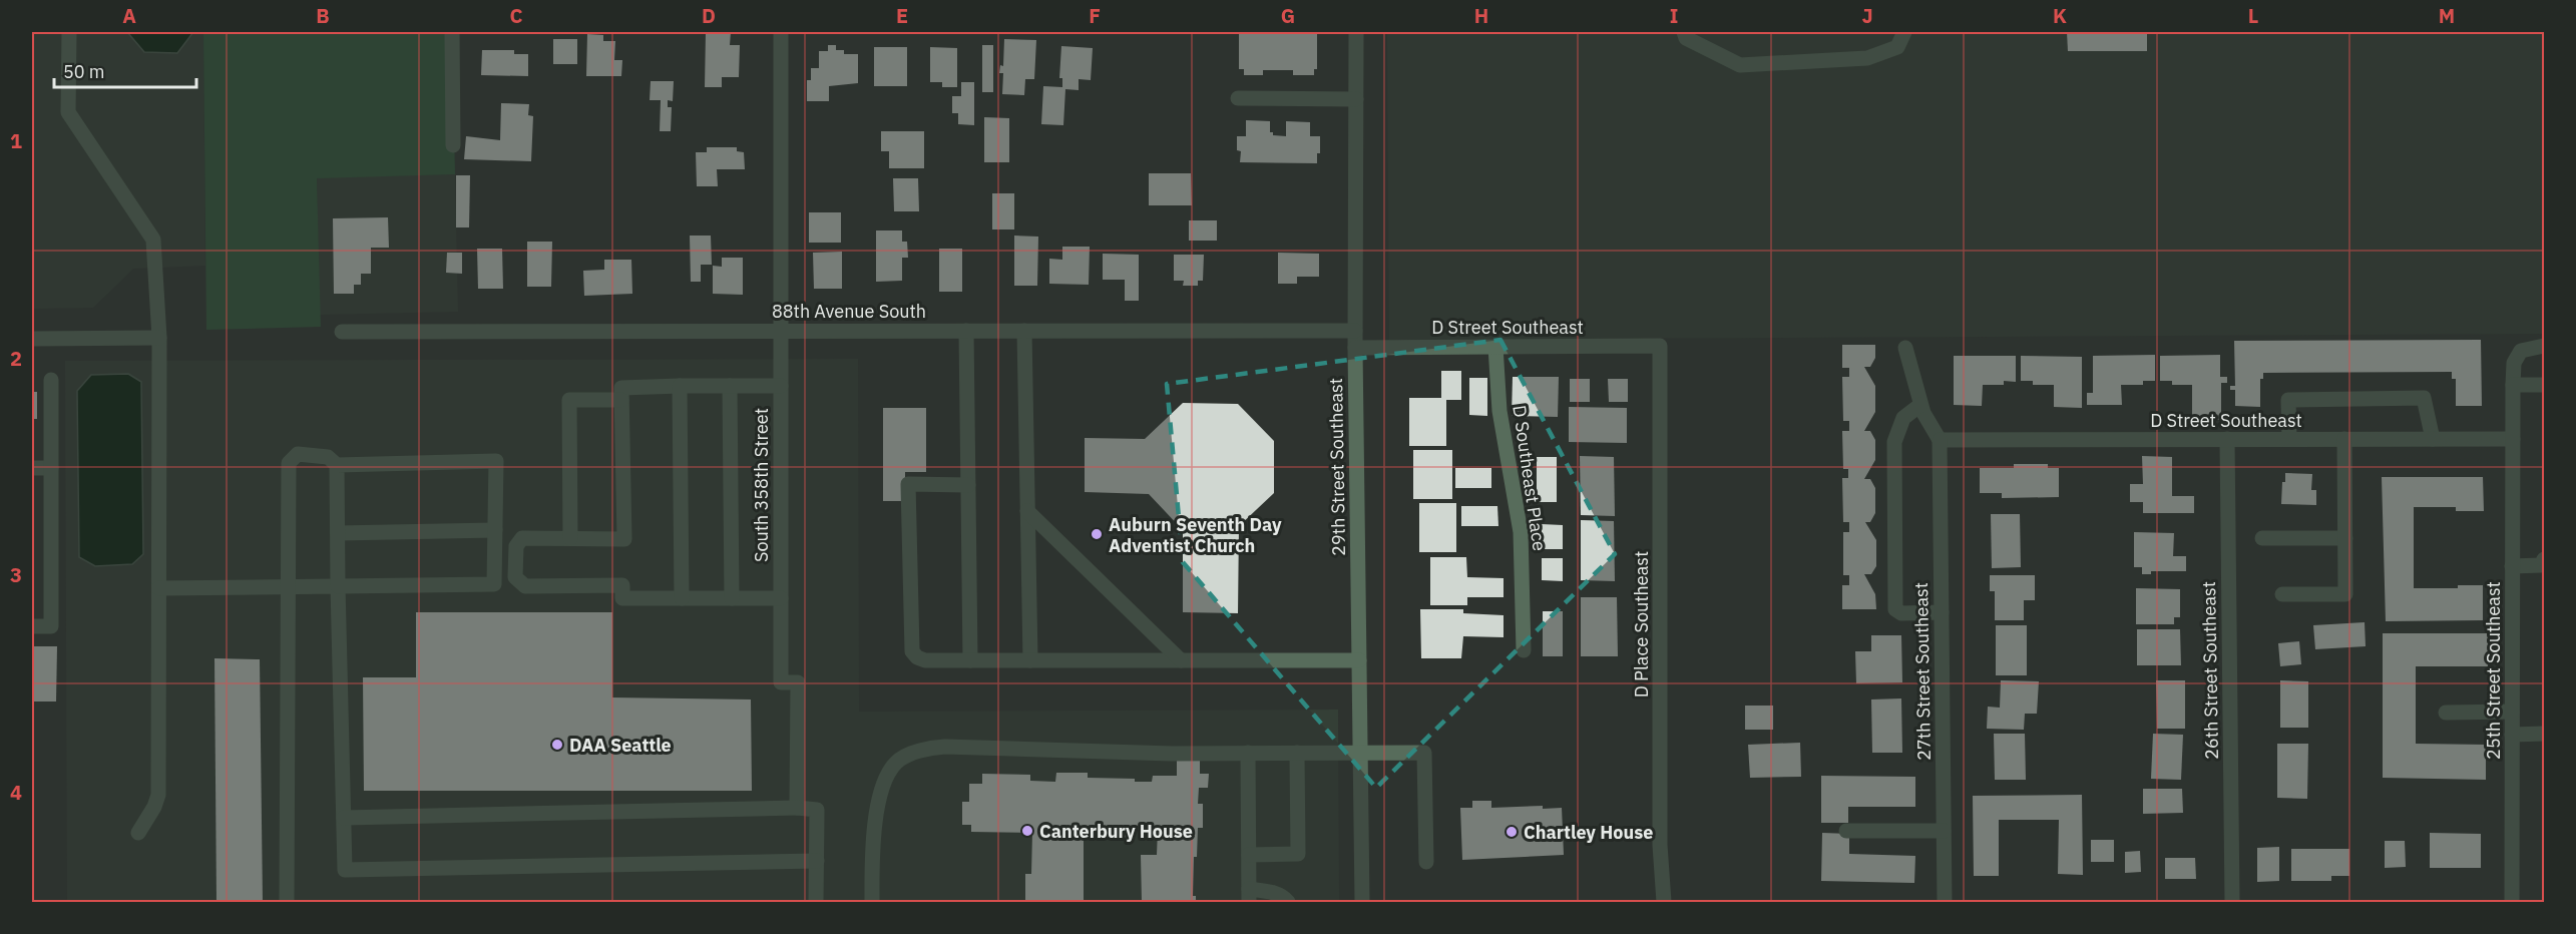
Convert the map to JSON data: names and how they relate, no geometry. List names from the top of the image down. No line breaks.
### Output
{"streets":{"street":["88th Avenue South","D Street Southeast","29th Street Southeast","D Southeast Place","South 358th Street","D Place Southeast","26th Street Southeast","25th Street Southeast","27th Street Southeast"]},"crossings":[["88th Avenue South","29th Street Southeast"],["88th Avenue South","South 358th Street"],["D Street Southeast","29th Street Southeast"],["D Street Southeast","D Southeast Place"],["D Street Southeast","D Place Southeast"],["D Street Southeast","26th Street Southeast"],["D Street Southeast","25th Street Southeast"],["D Street Southeast","27th Street Southeast"]],"places":["Auburn Seventh Day Adventist Church","DAA Seattle","Canterbury House","Chartley House"],"scale_bar":"50 m","grid":{"columns":["A","B","C","D","E","F","G","H","I","J","K","L","M"],"rows":["1","2","3","4"]}}
